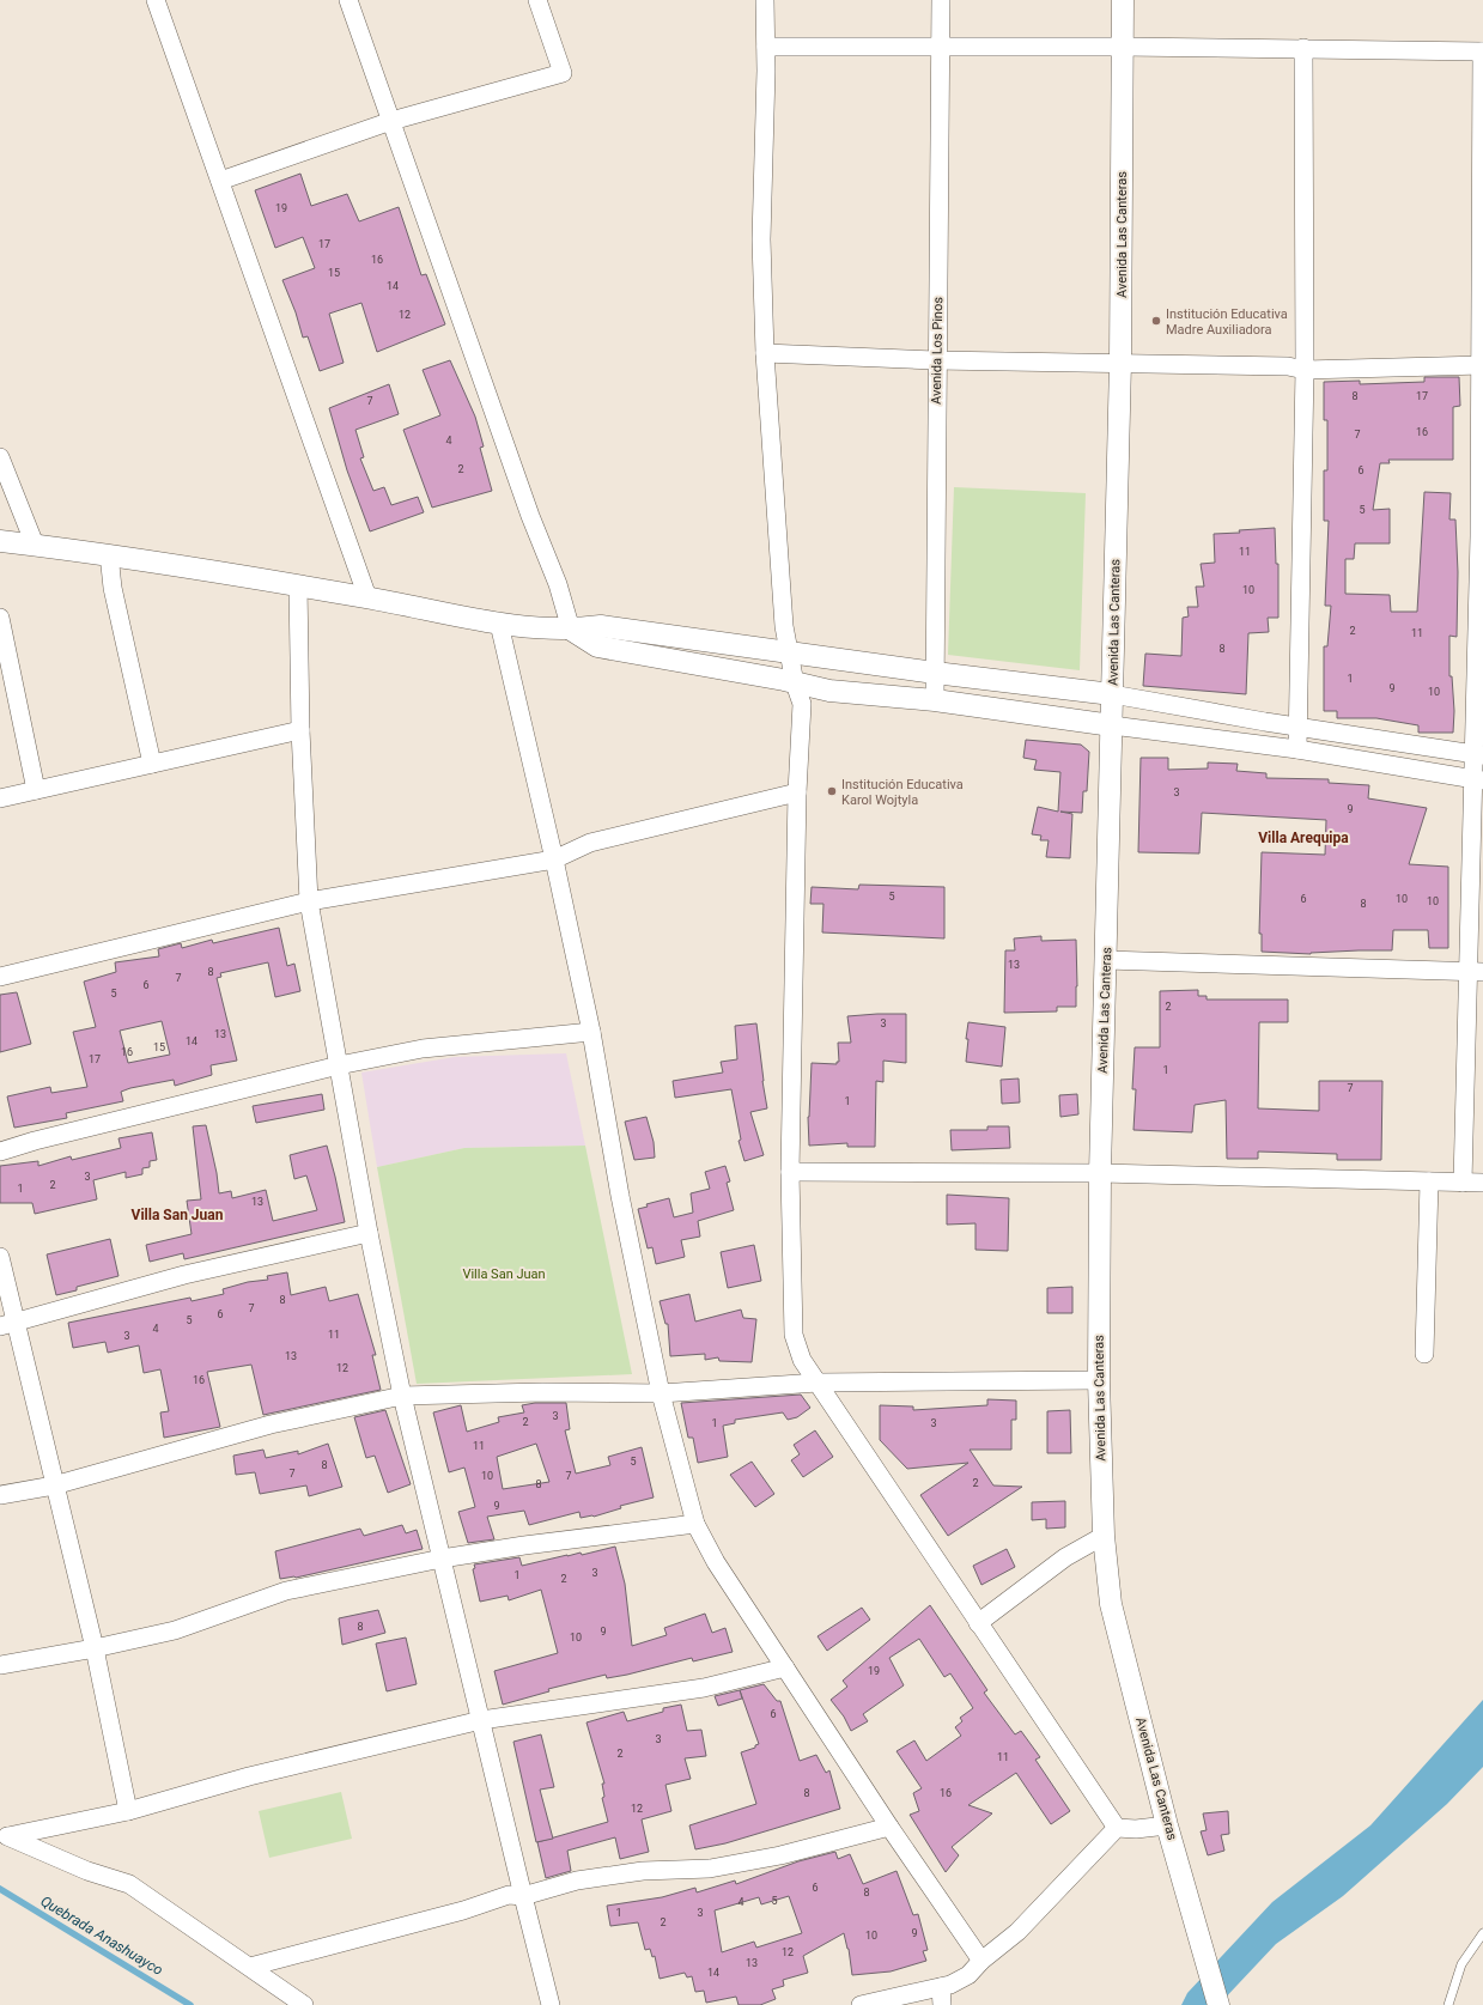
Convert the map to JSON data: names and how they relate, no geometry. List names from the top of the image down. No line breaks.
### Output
{"streets":{"street":["Avenida Las Canteras","Avenida Los Pinos"]},"districts":["Villa Arequipa","Villa San Juan"],"water":["Quebrada Anashuayco"],"parks":["Villa San Juan"],"places":["Institución Educativa Madre Auxiliadora","Institución Educativa Karol Wojtyla"],"house_numbers":["19","17","16","15","14","12","8","17","7","16","7","4","2","6","5","11","10","2","11","8","1","9","10","3","9","5","6","10","10","8","13","8","7","6","5","2","3","13","14","15","16","17","1","7","1","3","2","1","13","8","7","6","5","4","11","3","13","12","16","3","2","1","3","11","5","8","7","10","7","2","8","9","3","1","2","8","9","10","19","6","3","2","11","8","16","12","6","8","5","4","1","3","2","9","10","12","13","14"]}
